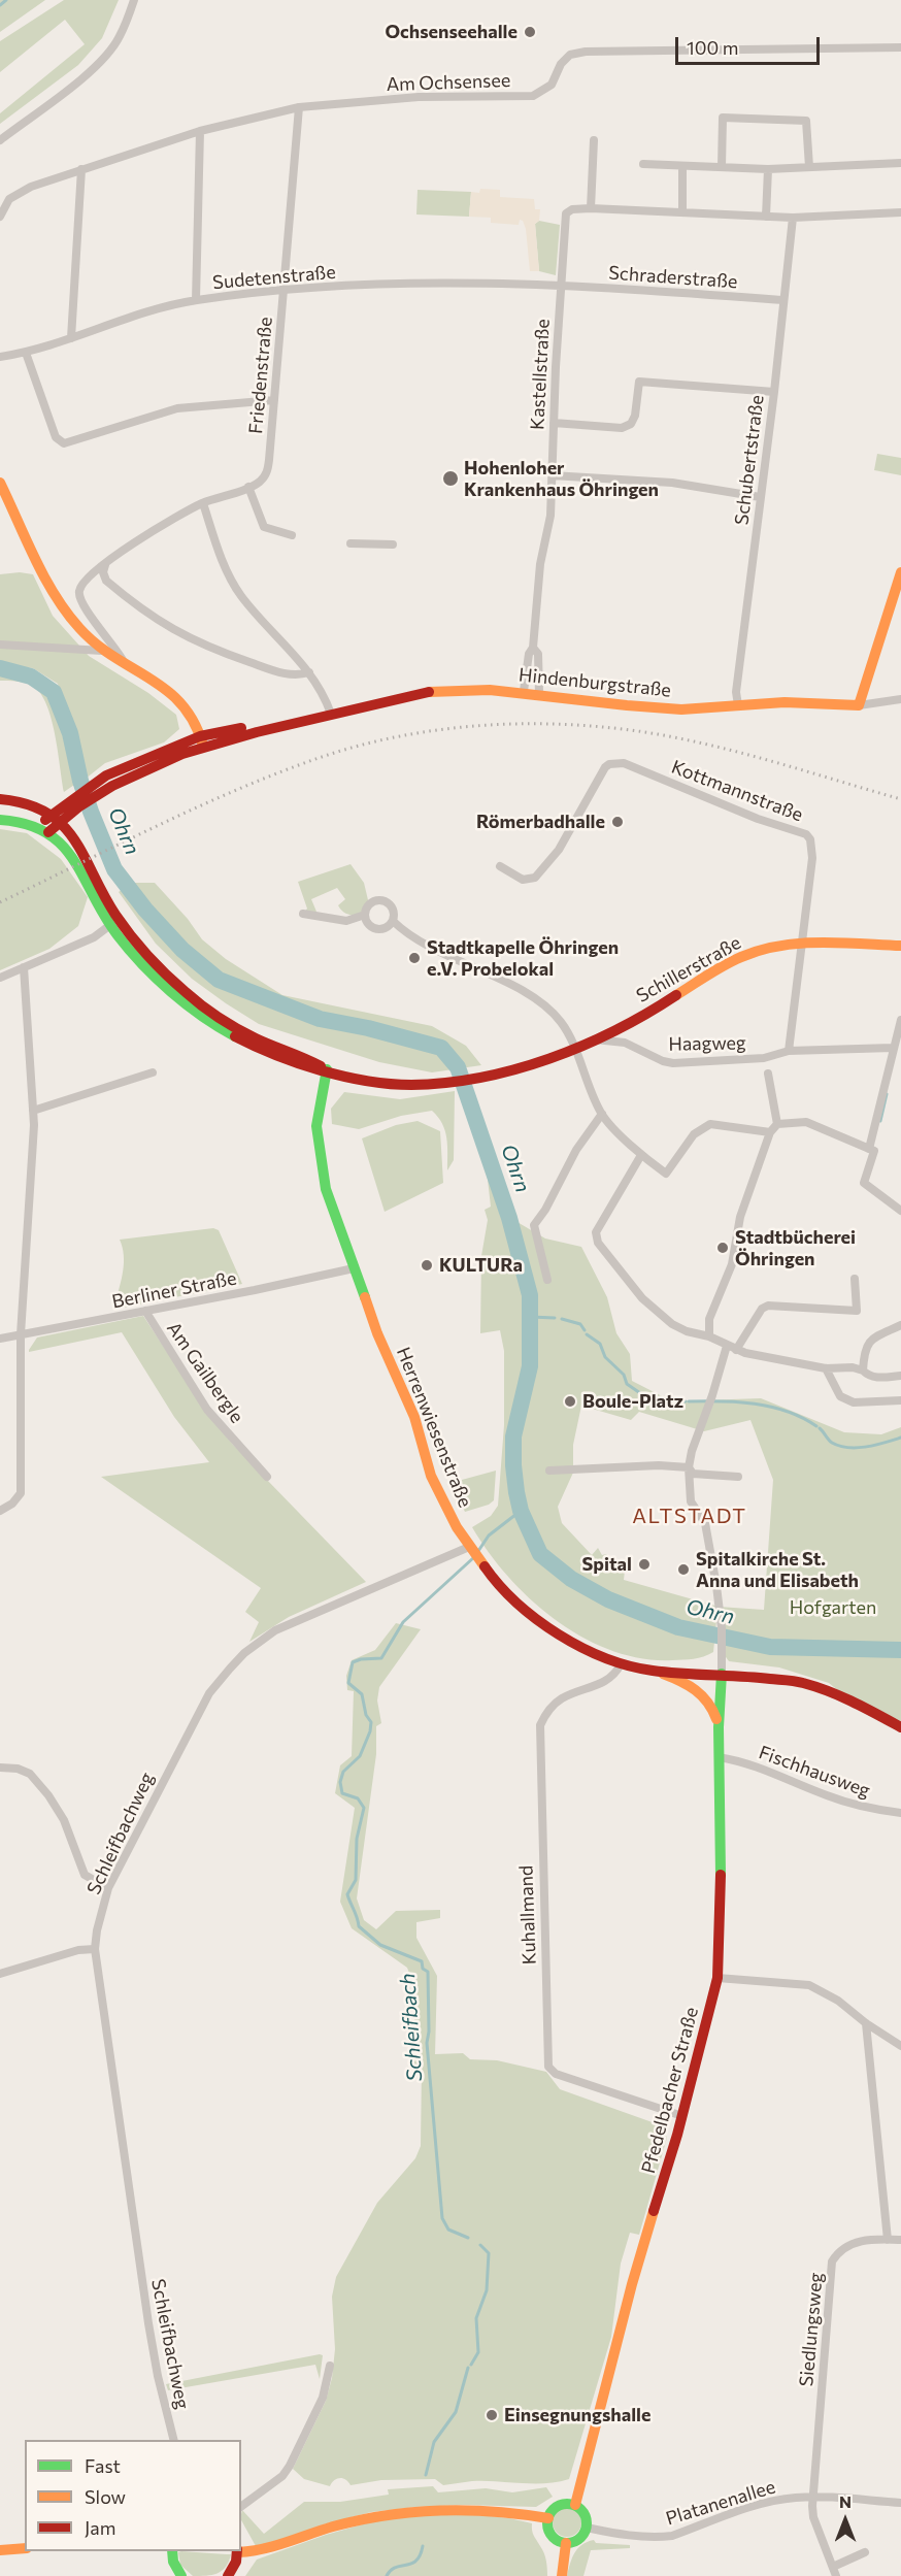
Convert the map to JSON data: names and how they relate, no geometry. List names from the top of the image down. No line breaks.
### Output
{"streets":{"main road":["Hindenburgstraße","Schillerstraße","Herrenwiesenstraße","Pfedelbacher Straße"],"street":["Am Ochsensee","Sudetenstraße","Schraderstraße","Kastellstraße","Friedenstraße","Schubertstraße","Kottmannstraße","Haagweg","Berliner Straße","Am Gailbergle","Fischhausweg","Schleifbachweg","Kuhallmand","Siedlungsweg","Platanenallee"]},"crossings":[["Am Ochsensee","Friedenstraße"],["Sudetenstraße","Schraderstraße"],["Sudetenstraße","Kastellstraße"],["Sudetenstraße","Friedenstraße"],["Schraderstraße","Kastellstraße"],["Schraderstraße","Schubertstraße"],["Kastellstraße","Hindenburgstraße"],["Schubertstraße","Hindenburgstraße"],["Kottmannstraße","Schillerstraße"],["Schillerstraße","Haagweg"],["Schillerstraße","Herrenwiesenstraße"],["Berliner Straße","Am Gailbergle"],["Berliner Straße","Herrenwiesenstraße"],["Herrenwiesenstraße","Schleifbachweg"],["Herrenwiesenstraße","Kuhallmand"],["Herrenwiesenstraße","Pfedelbacher Straße"],["Fischhausweg","Pfedelbacher Straße"],["Kuhallmand","Pfedelbacher Straße"],["Pfedelbacher Straße","Platanenallee"],["Siedlungsweg","Platanenallee"]],"districts":["ALTSTADT"],"water":["Ohrn","Schleifbach"],"parks":["Hofgarten"],"places":["Ochsenseehalle","Hohenloher Krankenhaus Öhringen","Römerbadhalle","Stadtkapelle Öhringen e.V. Probelokal","Stadtbücherei Öhringen","KULTURa","Boule-Platz","Spital","Spitalkirche St. Anna und Elisabeth","Einsegnungshalle"],"legend":["Fast","Slow","Jam"],"scale_bar":"100 m","north":"top"}
